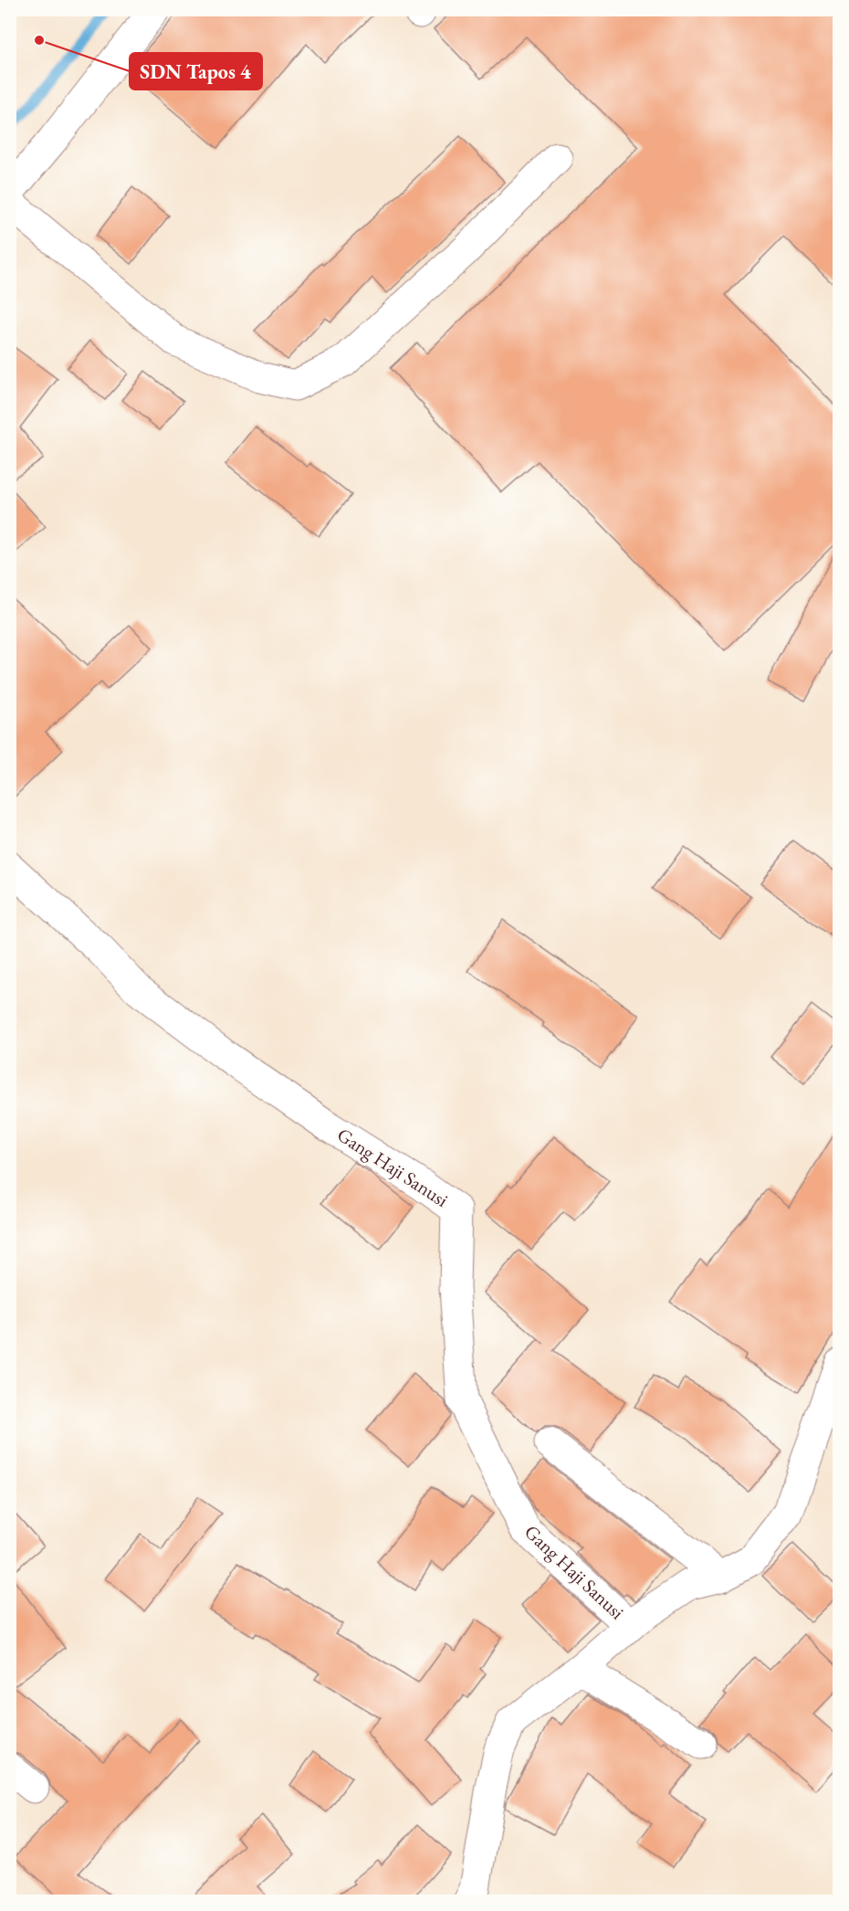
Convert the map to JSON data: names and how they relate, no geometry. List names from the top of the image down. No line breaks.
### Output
{"streets":{"street":["Gang Haji Sanusi"]},"places":["SDN Tapos 4"]}
